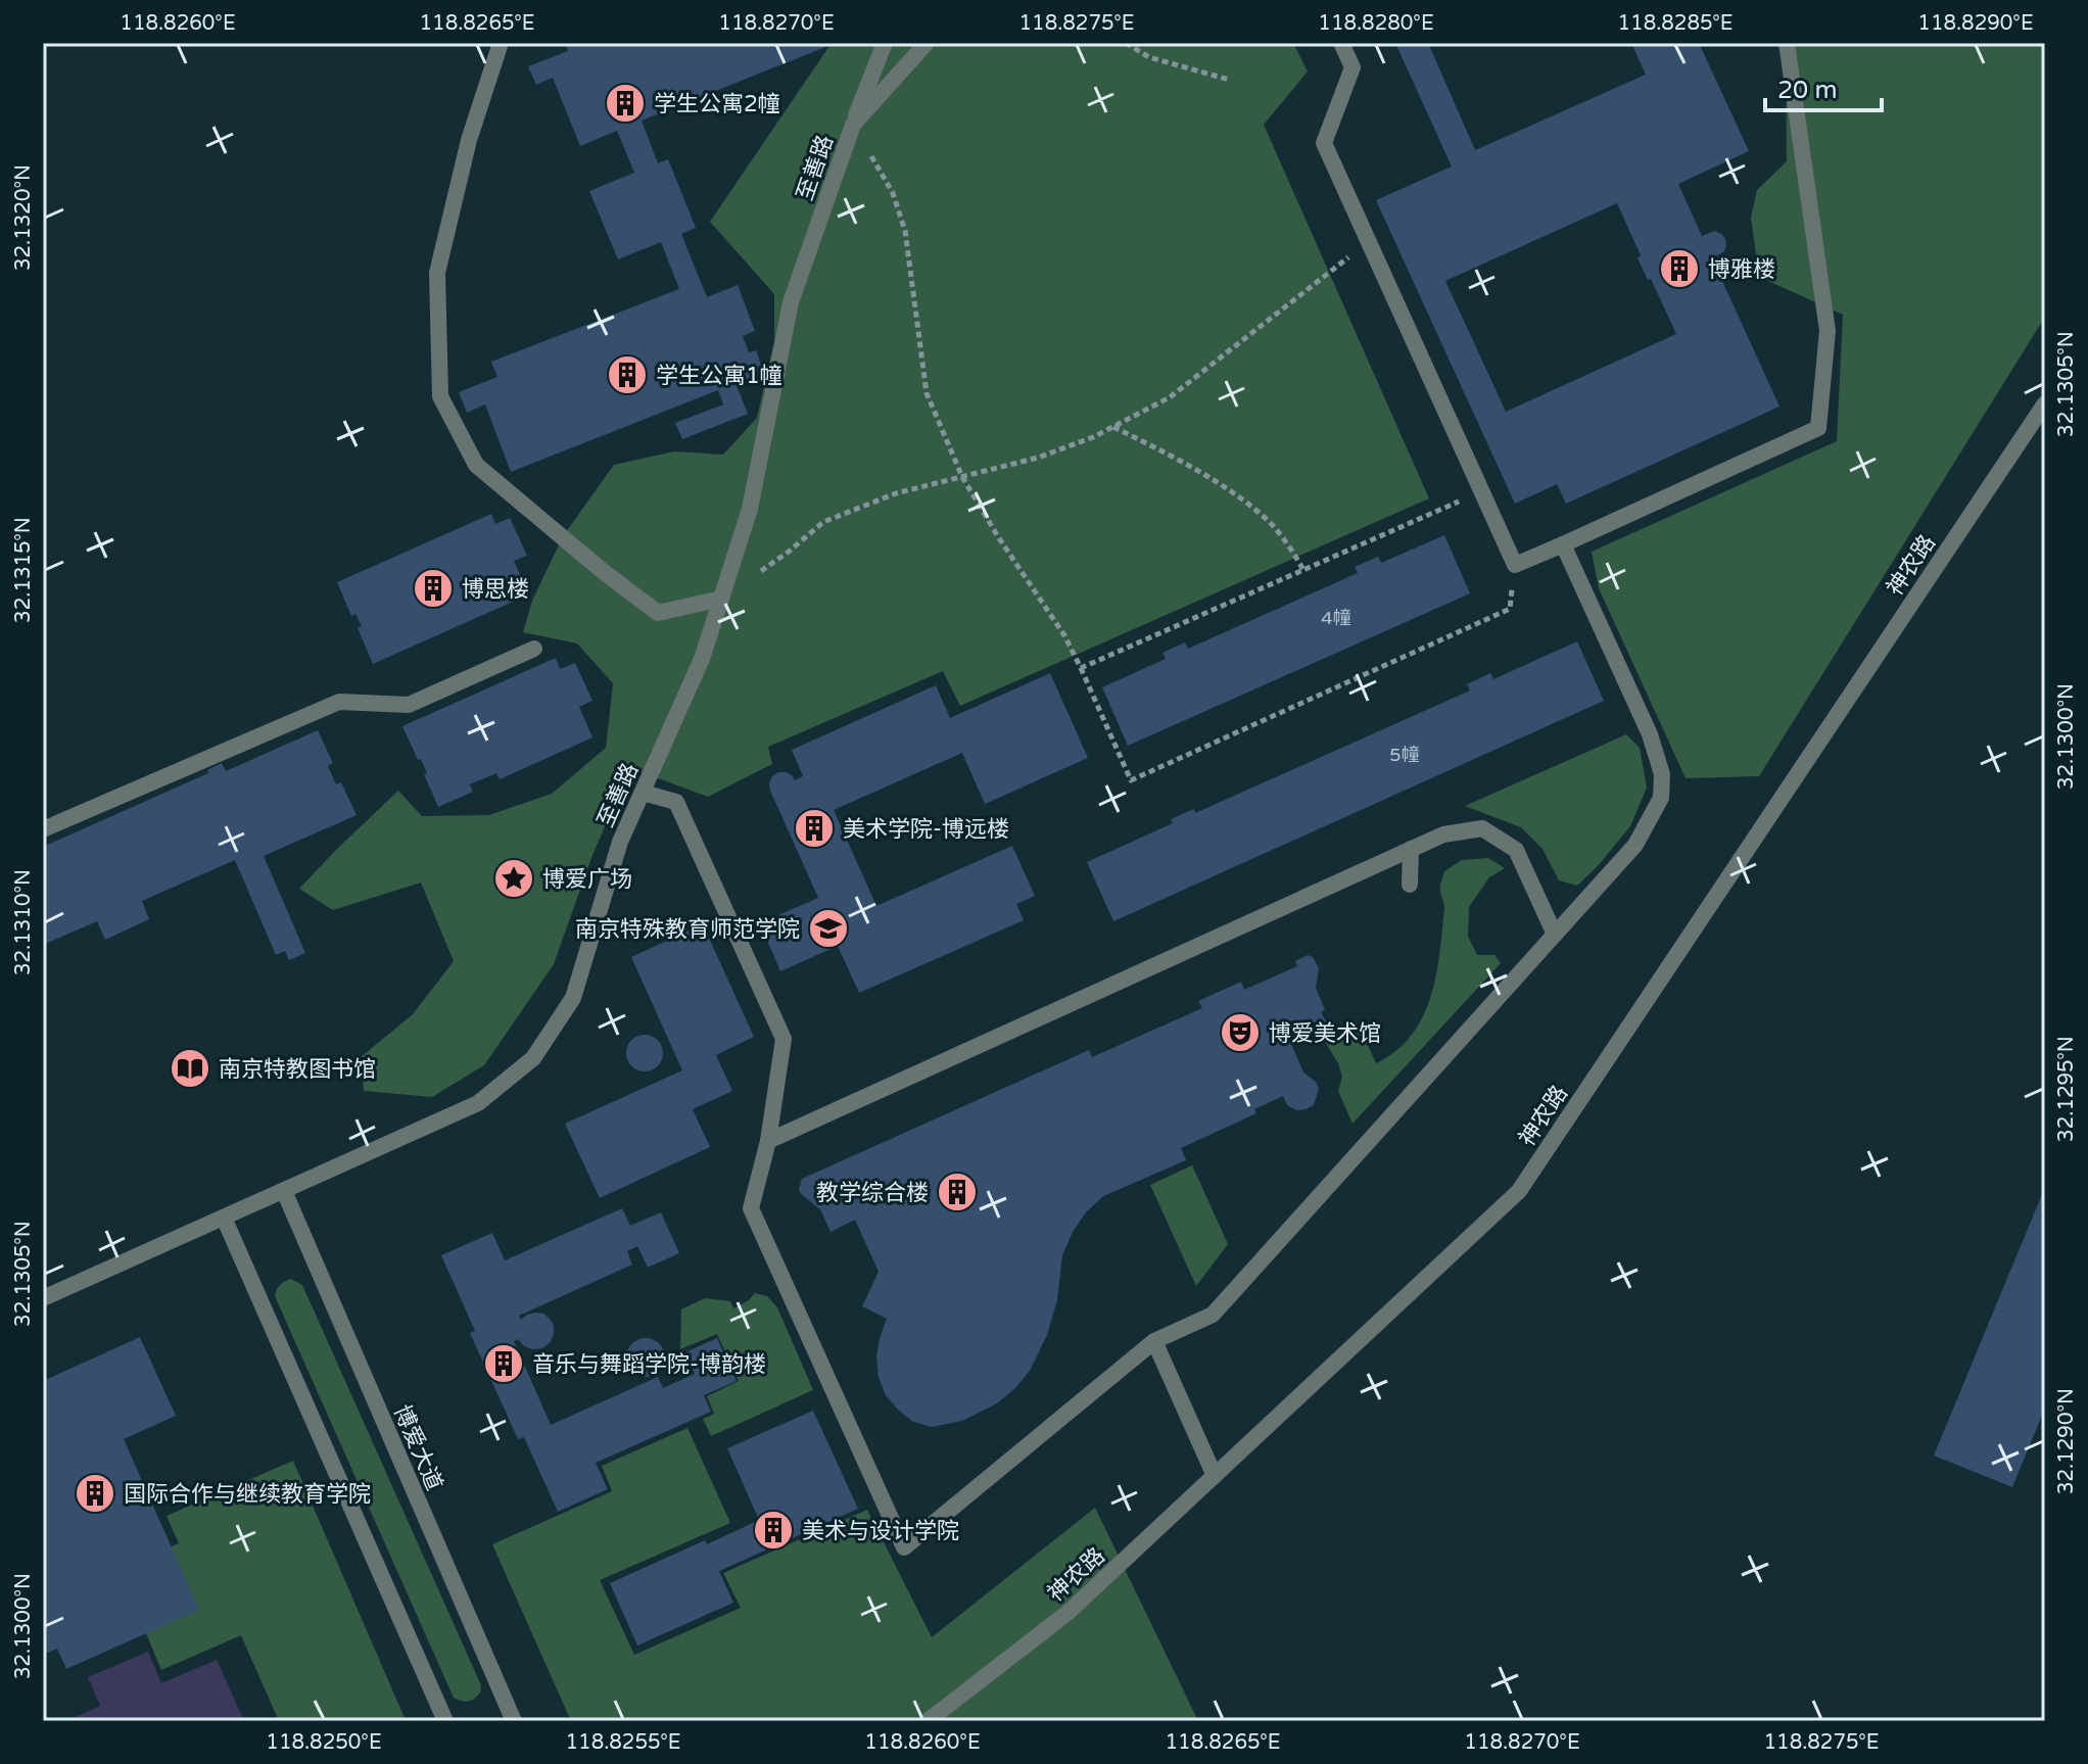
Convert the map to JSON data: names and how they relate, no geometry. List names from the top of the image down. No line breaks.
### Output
{"streets":{"street":["至善路","神农路","博爱大道"]},"crossings":[["至善路","博爱大道"]],"places":{"building":["学生公寓2幢","博雅楼","学生公寓1幢","博思楼","美术学院-博远楼","教学综合楼","音乐与舞蹈学院-博韵楼","国际合作与继续教育学院","美术与设计学院"],"place":["博爱广场"],"school or university":["南京特殊教育师范学院"],"theatre":["博爱美术馆"],"library":["南京特教图书馆"]},"house_numbers":["4幢","5幢"],"scale_bar":"20 m","coordinates":["118.8260°E","118.8265°E","118.8270°E","118.8275°E","118.8280°E","118.8285°E","118.8290°E","32.1320°N","32.1305°N","32.1315°N","32.1300°N","32.1310°N","32.1295°N","32.1290°N","118.8250°E","118.8255°E"]}
